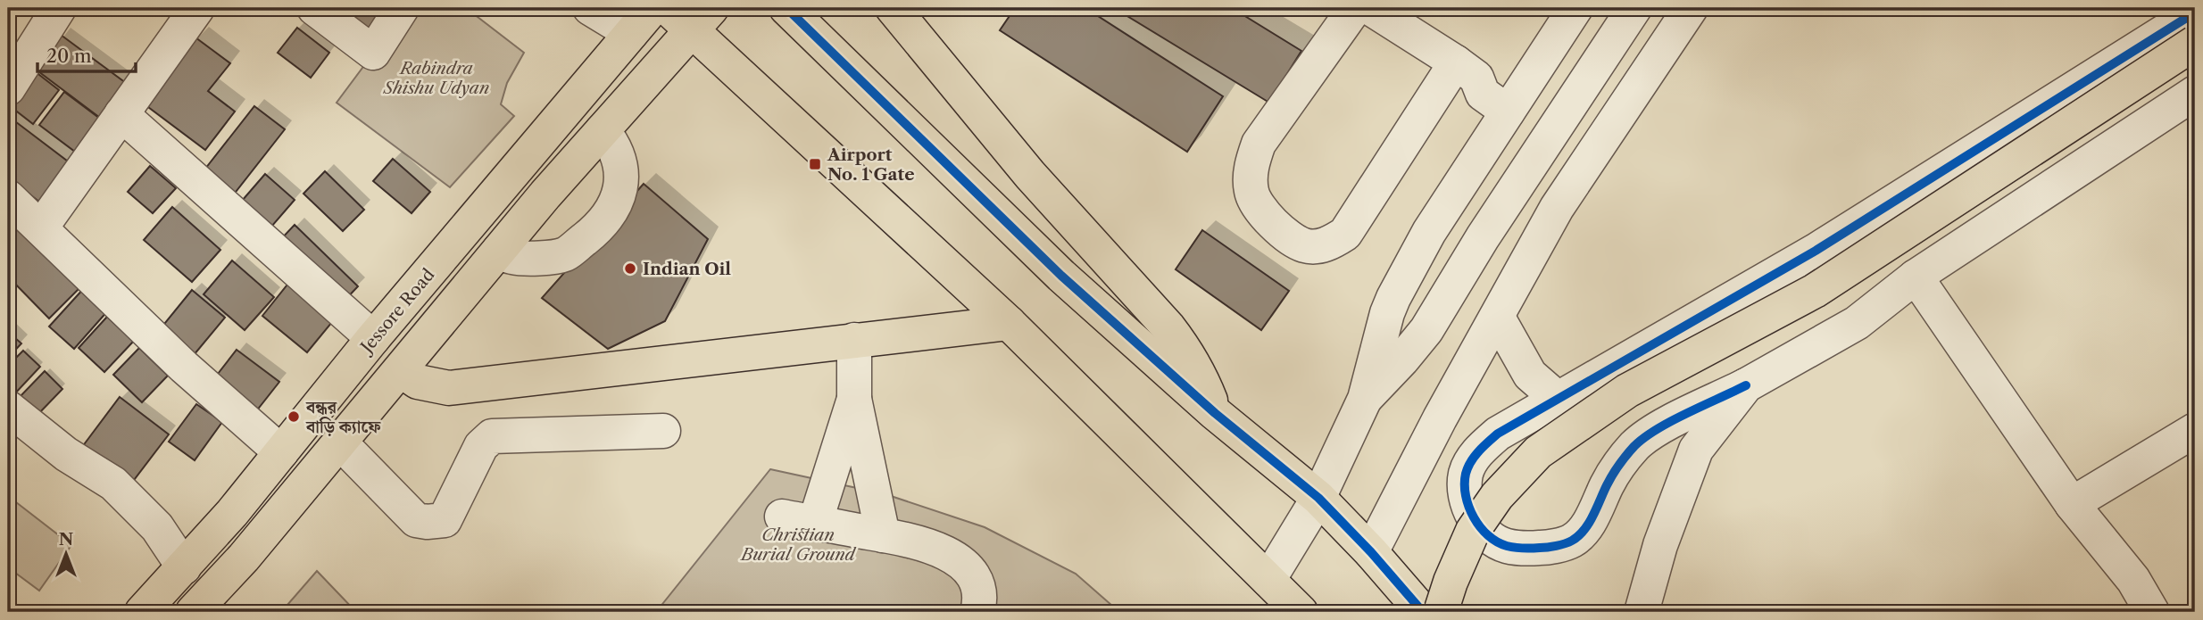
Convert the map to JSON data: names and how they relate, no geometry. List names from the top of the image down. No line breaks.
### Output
{"streets":{"main road":["Jessore Road"]},"parks":["Rabindra Shishu Udyan","Christian Burial Ground"],"places":{"transit":["Airport No. 1 Gate"],"other":["Indian Oil","বন্ধুর বাড়ি ক্যাফে"]},"scale_bar":"20 m","north":"top"}
